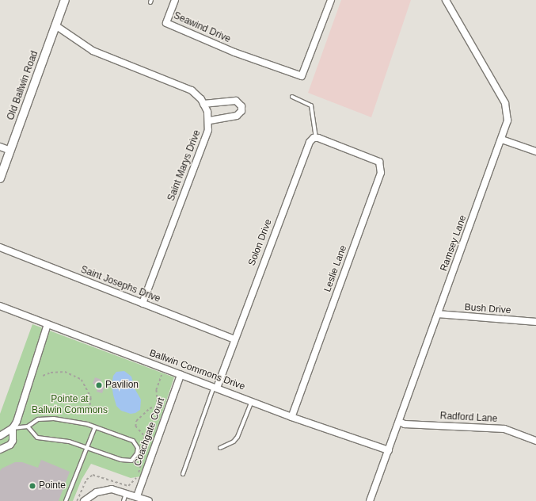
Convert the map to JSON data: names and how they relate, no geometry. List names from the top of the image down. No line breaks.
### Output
{"streets":{"street":["Seawind Drive","Old Ballwin Road","Saint Marys Drive","Solon Drive","Ramsey Lane","Leslie Lane","Saint Josephs Drive","Bush Drive","Ballwin Commons Drive","Radford Lane","Coachgate Court"]},"crossings":[["Old Ballwin Road","Saint Marys Drive"],["Saint Marys Drive","Saint Josephs Drive"],["Solon Drive","Leslie Lane"],["Solon Drive","Saint Josephs Drive"],["Solon Drive","Ballwin Commons Drive"],["Ramsey Lane","Bush Drive"],["Ramsey Lane","Ballwin Commons Drive"],["Ramsey Lane","Radford Lane"],["Leslie Lane","Ballwin Commons Drive"],["Ballwin Commons Drive","Coachgate Court"]],"parks":["Pointe at Ballwin Commons"],"places":["Pavilion","Pointe"]}
